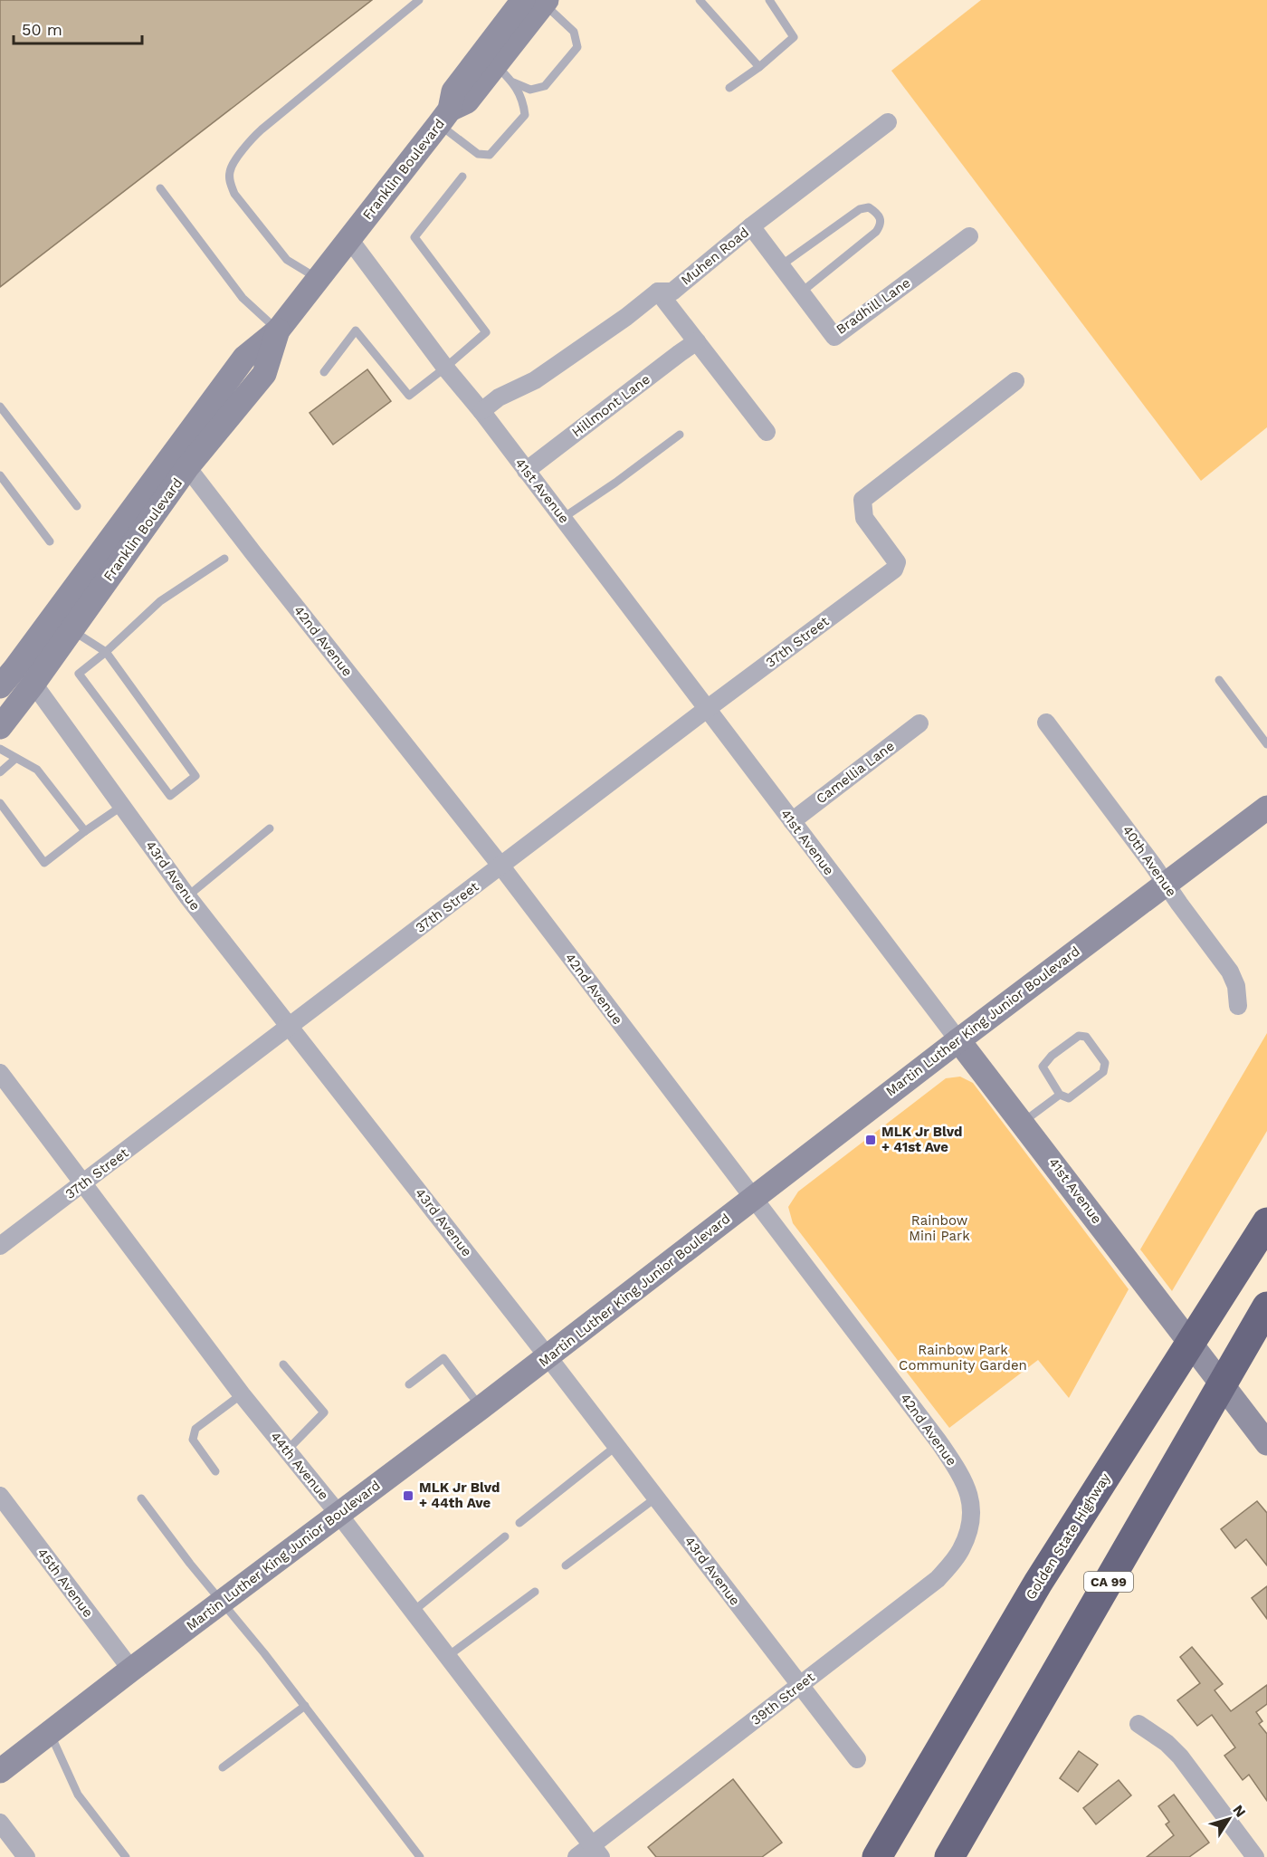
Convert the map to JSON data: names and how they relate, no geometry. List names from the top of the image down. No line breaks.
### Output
{"streets":{"highway":["Golden State Highway","CA 99"],"street":["Franklin Boulevard","Muhen Road","Bradhill Lane","Hillmont Lane","41st Avenue","42nd Avenue","37th Street","Camellia Lane","40th Avenue","43rd Avenue","Martin Luther King Junior Boulevard","44th Avenue","45th Avenue","39th Street"]},"crossings":[["Franklin Boulevard","41st Avenue"],["Franklin Boulevard","42nd Avenue"],["Franklin Boulevard","43rd Avenue"],["Muhen Road","Bradhill Lane"],["Muhen Road","41st Avenue"],["Hillmont Lane","41st Avenue"],["41st Avenue","37th Street"],["41st Avenue","Camellia Lane"],["41st Avenue","Martin Luther King Junior Boulevard"],["42nd Avenue","37th Street"],["42nd Avenue","Martin Luther King Junior Boulevard"],["42nd Avenue","39th Street"],["37th Street","43rd Avenue"],["37th Street","44th Avenue"],["40th Avenue","Martin Luther King Junior Boulevard"],["43rd Avenue","Martin Luther King Junior Boulevard"],["43rd Avenue","39th Street"],["Martin Luther King Junior Boulevard","44th Avenue"],["Martin Luther King Junior Boulevard","45th Avenue"],["44th Avenue","39th Street"]],"parks":["Rainbow Mini Park","Rainbow Park Community Garden"],"places":{"transit":["MLK Jr Blvd + 41st Ave","MLK Jr Blvd + 44th Ave"]},"scale_bar":"50 m","north":"top right"}
